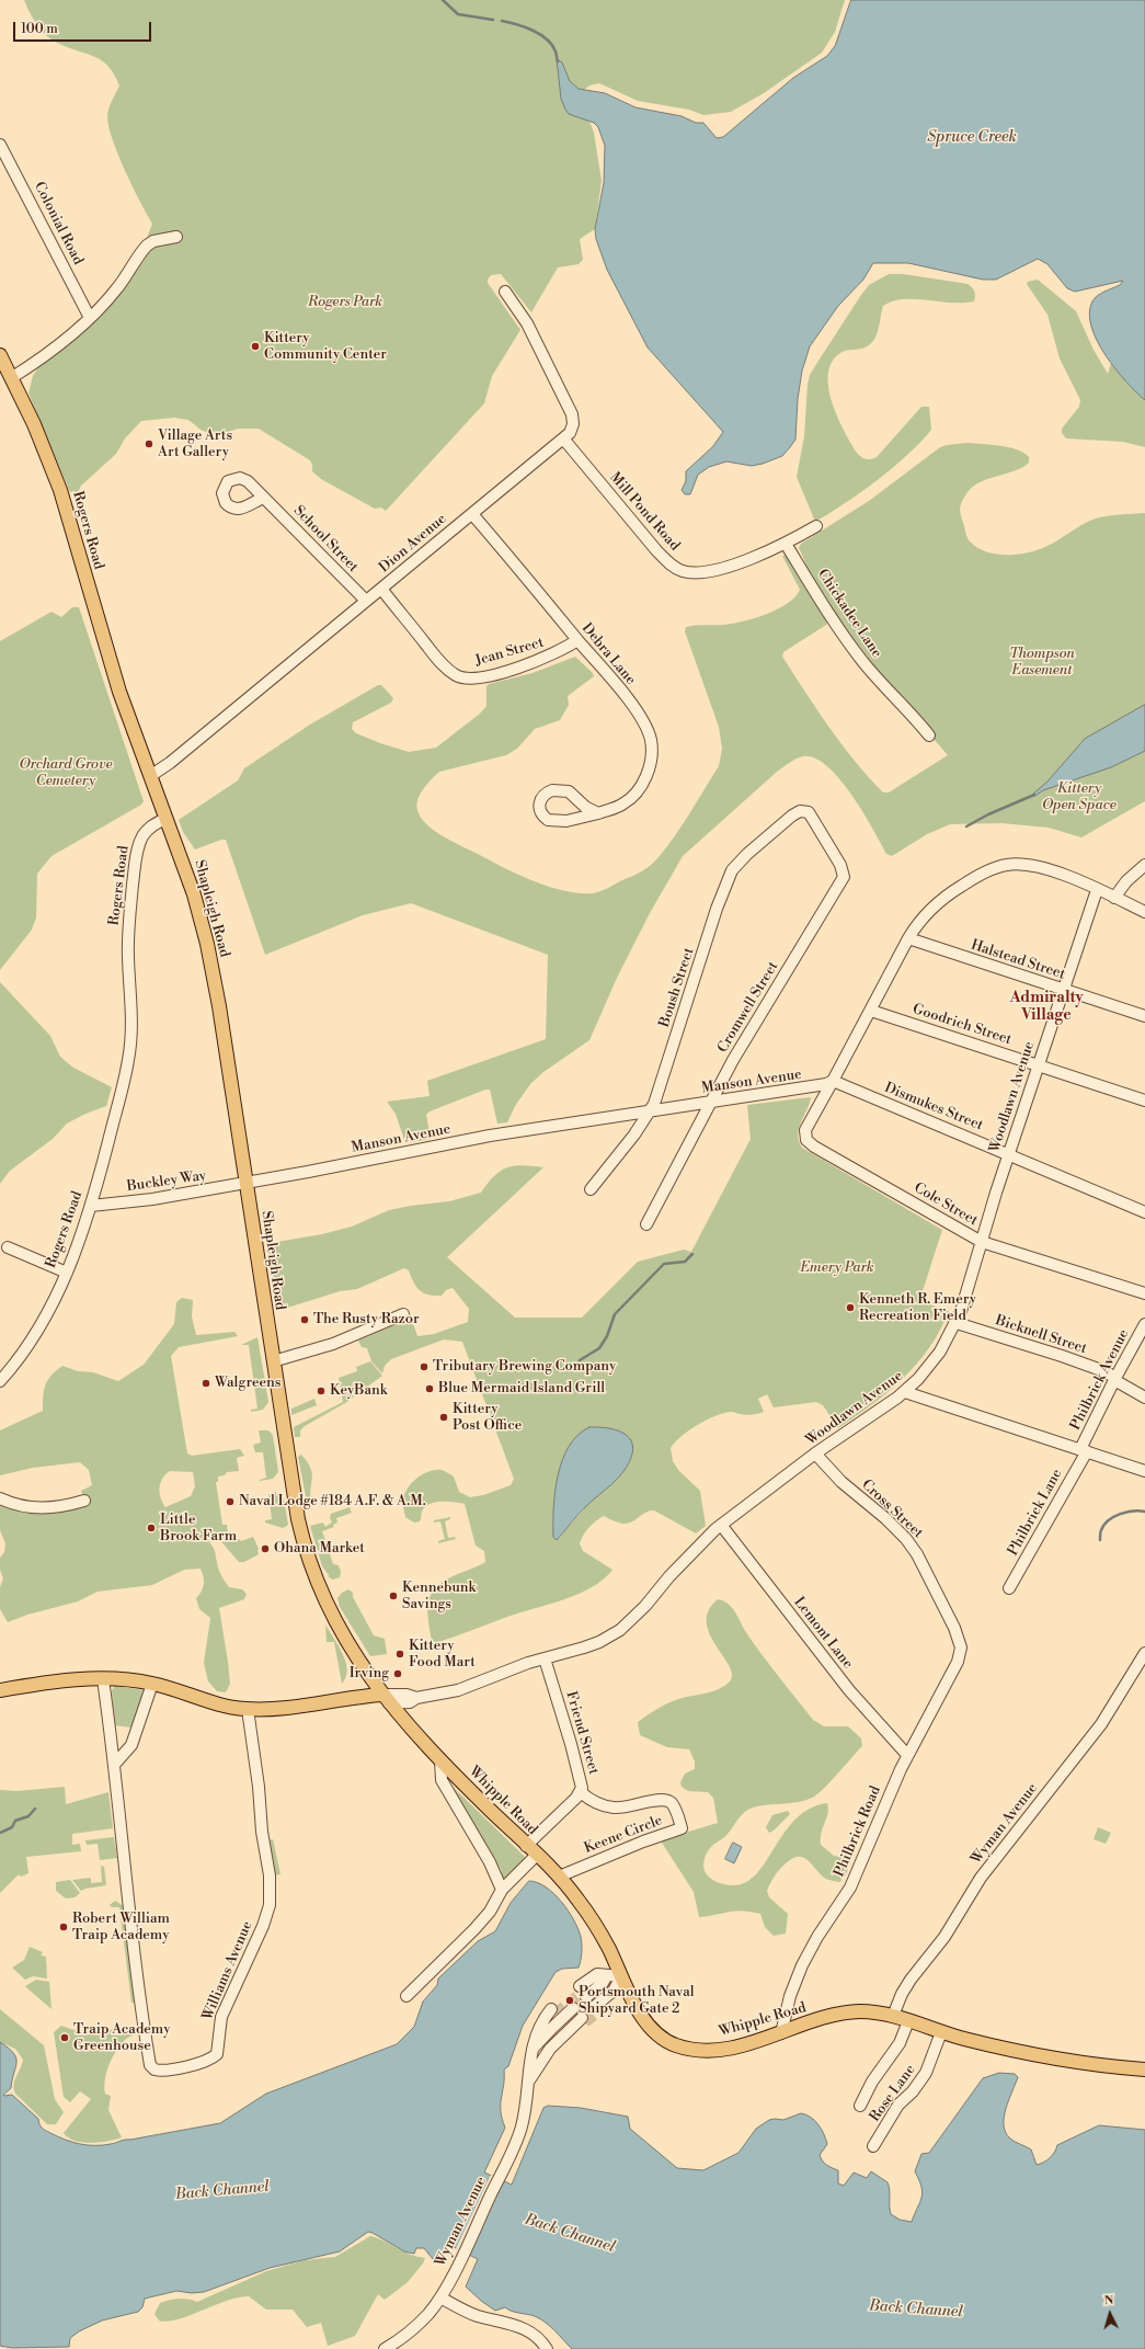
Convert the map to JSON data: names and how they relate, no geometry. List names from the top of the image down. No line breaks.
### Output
{"streets":{"main road":["Rogers Road","Shapleigh Road","Whipple Road"],"street":["Colonial Road","Mill Pond Road","School Street","Dion Avenue","Chickadee Lane","Jean Street","Debra Lane","Halstead Street","Boush Street","Cromwell Street","Goodrich Street","Manson Avenue","Woodlawn Avenue","Dismukes Street","Buckley Way","Cole Street","Bicknell Street","Philbrick Avenue","Cross Street","Philbrick Lane","Lemont Lane","Friend Street","Wyman Avenue","Philbrick Road","Keene Circle","Williams Avenue","Rose Lane"]},"crossings":[["Mill Pond Road","Dion Avenue"],["Mill Pond Road","Chickadee Lane"],["Rogers Road","Dion Avenue"],["Rogers Road","Shapleigh Road"],["Rogers Road","Buckley Way"],["School Street","Dion Avenue"],["Dion Avenue","Jean Street"],["Dion Avenue","Debra Lane"],["Jean Street","Debra Lane"],["Shapleigh Road","Manson Avenue"],["Shapleigh Road","Woodlawn Avenue"],["Shapleigh Road","Buckley Way"],["Shapleigh Road","Whipple Road"],["Halstead Street","Woodlawn Avenue"],["Boush Street","Cromwell Street"],["Boush Street","Manson Avenue"],["Cromwell Street","Manson Avenue"],["Goodrich Street","Woodlawn Avenue"],["Manson Avenue","Dismukes Street"],["Manson Avenue","Buckley Way"],["Manson Avenue","Cole Street"],["Woodlawn Avenue","Dismukes Street"],["Woodlawn Avenue","Cole Street"],["Woodlawn Avenue","Bicknell Street"],["Woodlawn Avenue","Cross Street"],["Woodlawn Avenue","Lemont Lane"],["Woodlawn Avenue","Friend Street"],["Woodlawn Avenue","Whipple Road"],["Dismukes Street","Cole Street"],["Bicknell Street","Philbrick Avenue"],["Philbrick Avenue","Philbrick Lane"],["Cross Street","Philbrick Road"],["Lemont Lane","Philbrick Road"],["Friend Street","Whipple Road"],["Friend Street","Keene Circle"],["Whipple Road","Wyman Avenue"],["Whipple Road","Philbrick Road"],["Whipple Road","Keene Circle"],["Whipple Road","Rose Lane"]],"districts":["Admiralty Village"],"water":["Spruce Creek","Back Channel"],"parks":["Rogers Park","Thompson Easement","Orchard Grove Cemetery","Kittery Open Space","Emery Park"],"places":["Kittery Community Center","Village Arts Art Gallery","Kenneth R. Emery Recreation Field","The Rusty Razor","Tributary Brewing Company","Walgreens","Blue Mermaid Island Grill","KeyBank","Kittery Post Office","Naval Lodge #184 A.F. & A.M.","Little Brook Farm","Ohana Market","Kennebunk Savings","Kittery Food Mart","Irving","Robert William Traip Academy","Portsmouth Naval Shipyard Gate 2","Traip Academy Greenhouse"],"scale_bar":"100 m","north":"top"}
